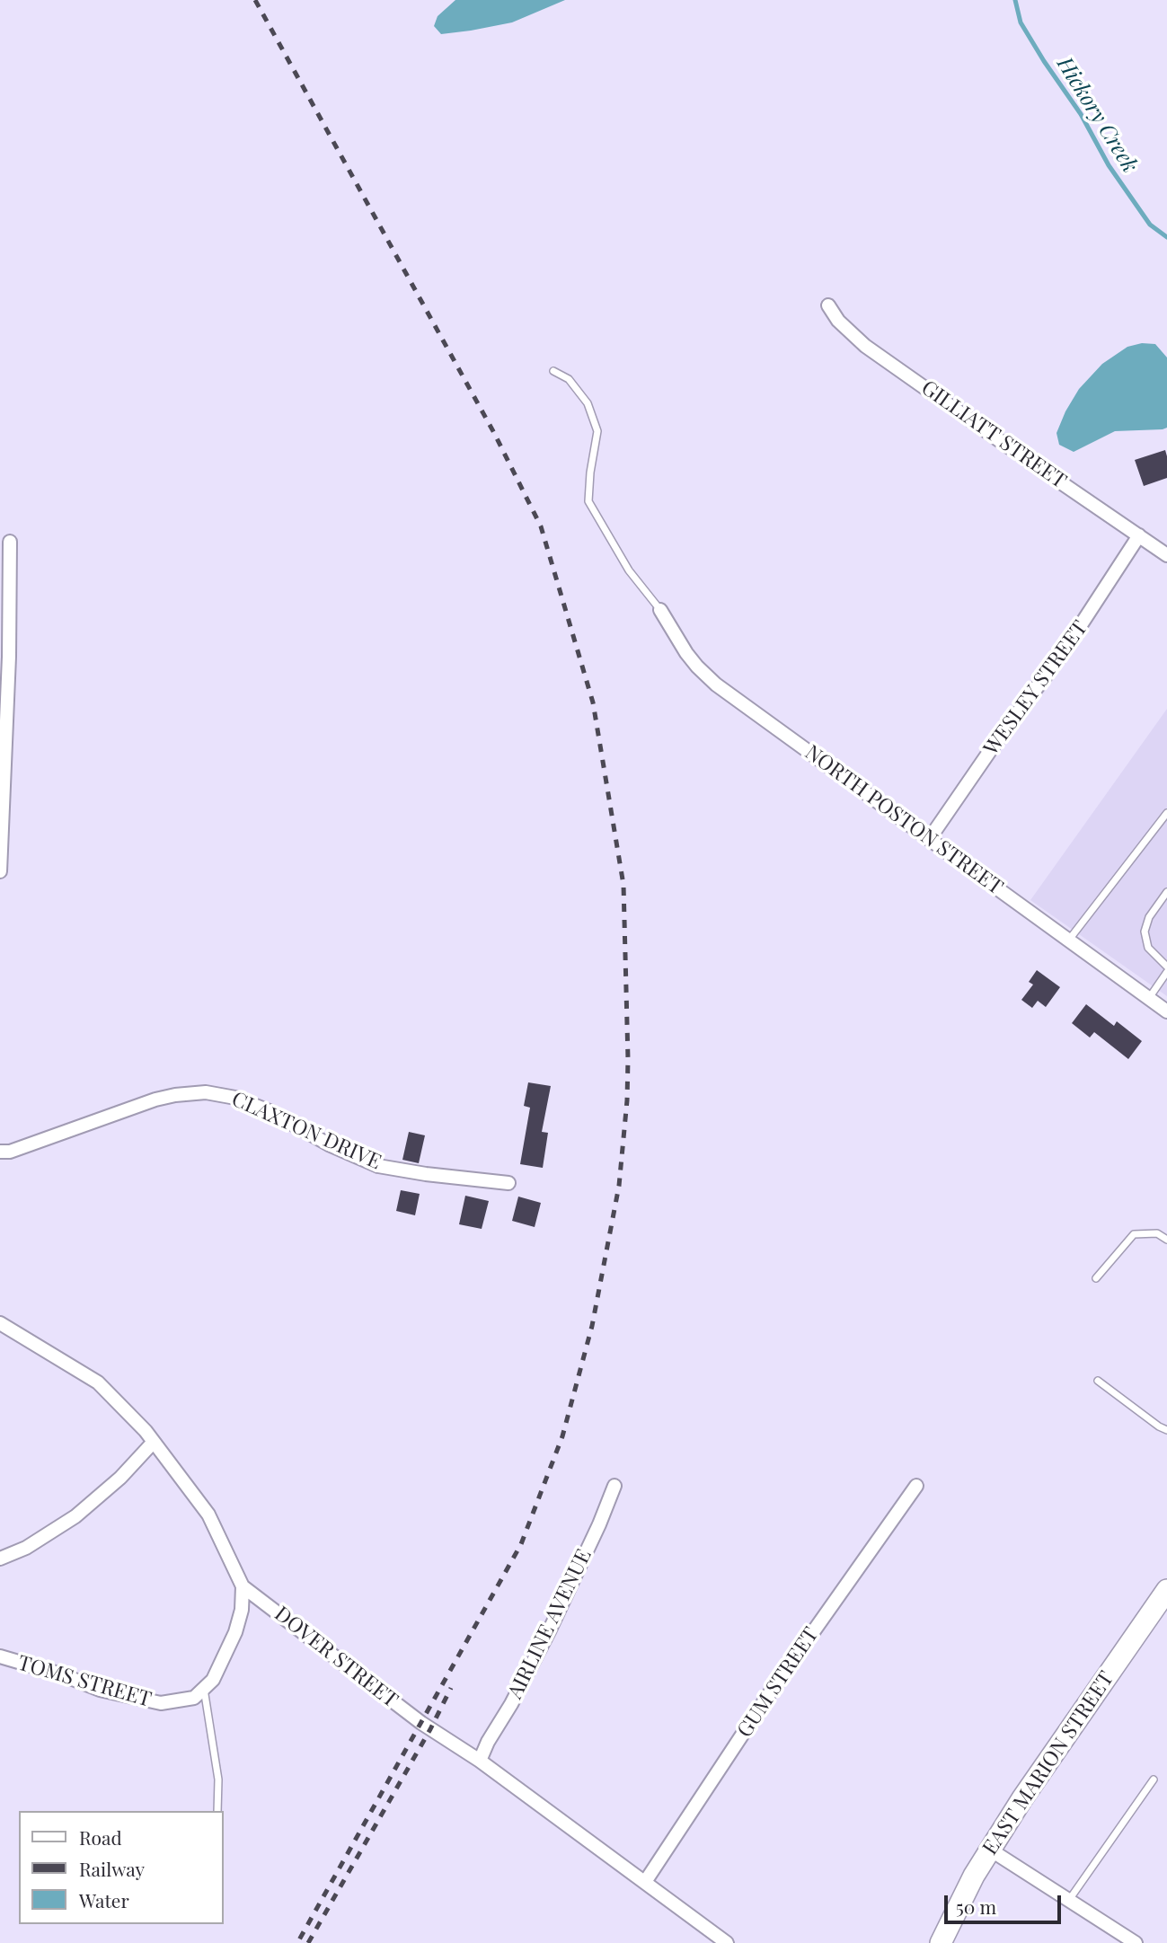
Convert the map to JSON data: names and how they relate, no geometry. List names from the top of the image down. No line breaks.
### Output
{"streets":{"main road":["EAST MARION STREET"],"street":["GILLIATT STREET","WESLEY STREET","NORTH POSTON STREET","CLAXTON DRIVE","AIRLINE AVENUE","DOVER STREET","TOMS STREET","GUM STREET"]},"crossings":[["GILLIATT STREET","WESLEY STREET"],["WESLEY STREET","NORTH POSTON STREET"],["AIRLINE AVENUE","DOVER STREET"],["DOVER STREET","GUM STREET"]],"water":["Hickory Creek"],"legend":["Road","Railway","Water"],"scale_bar":"50 m"}
